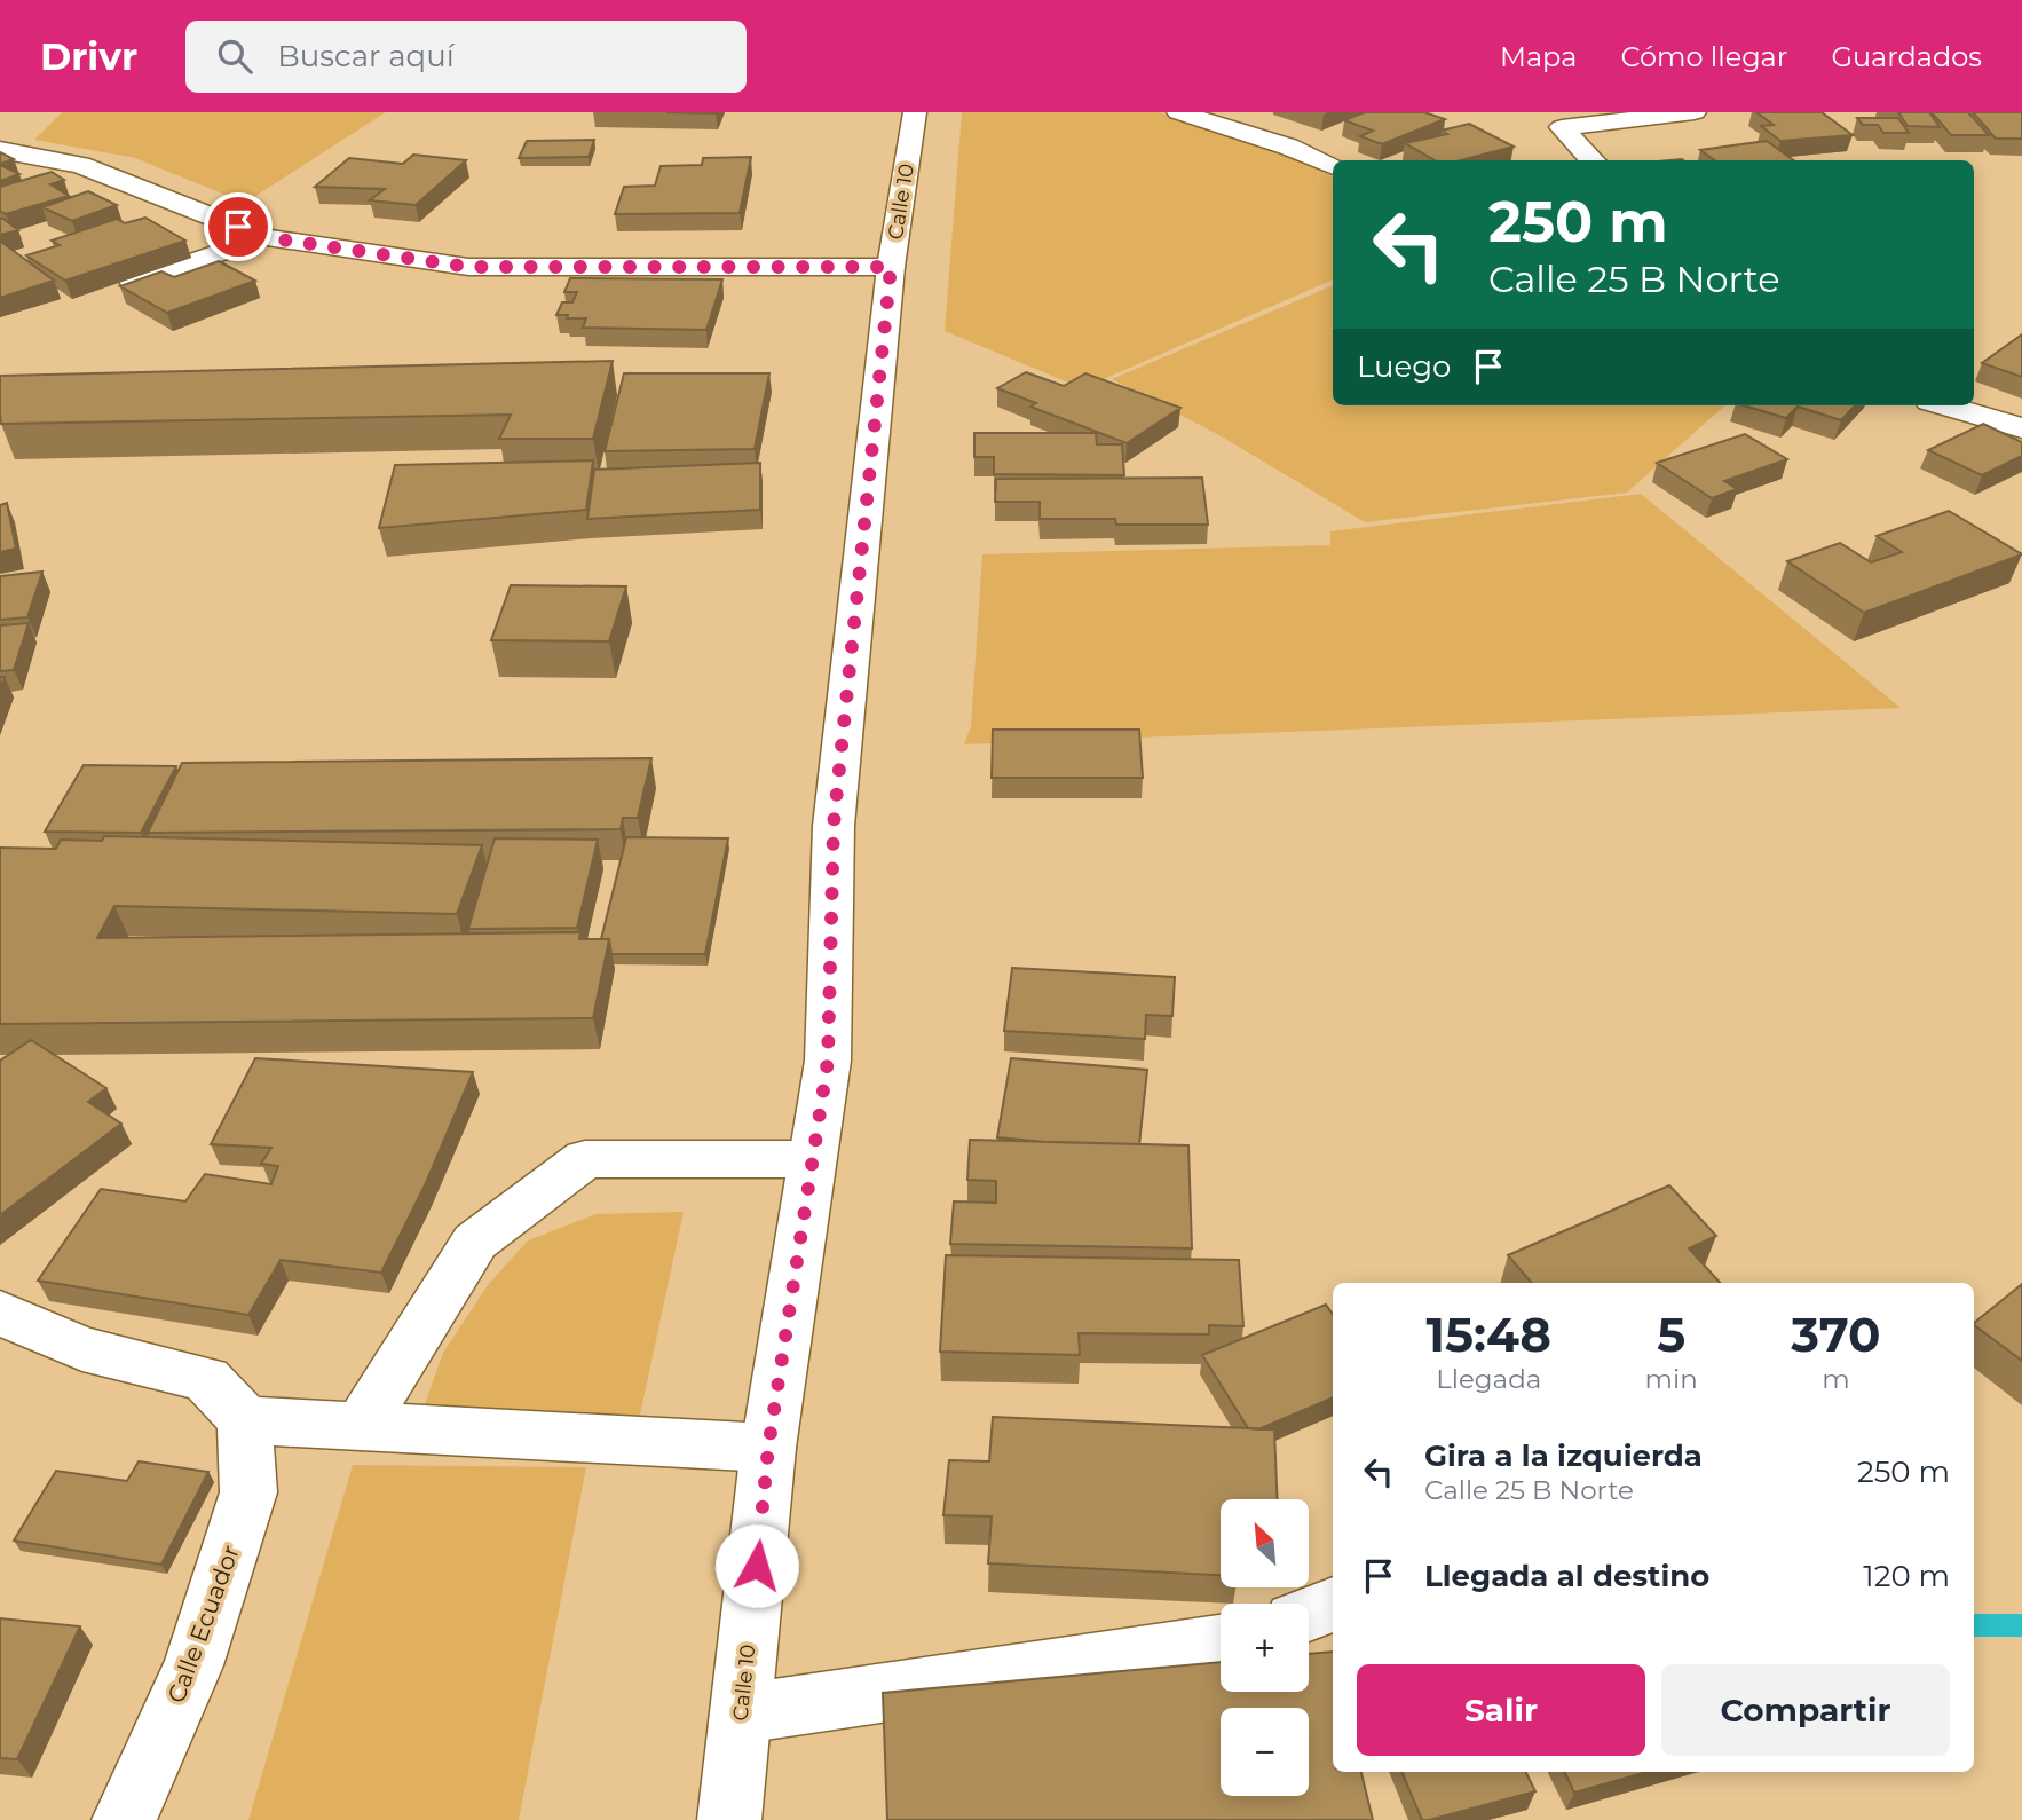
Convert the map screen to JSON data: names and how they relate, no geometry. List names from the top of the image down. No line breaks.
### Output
{"streets":{"street":["Calle 10","Calle Ecuador"]},"north":"top left","page":{"header":"Drivr","search":"Buscar aquí","nav":["Mapa","Cómo llegar","Guardados"],"turn":["250 m","Calle 25 B Norte"],"then":"Luego","eta":["15:48","Llegada","5","min","370","m"],"list":[{"name":"Gira a la izquierda","note":"Calle 25 B Norte","value":"250 m"},{"name":"Llegada al destino","value":"120 m"}],"map_buttons":["+","−"],"buttons":["Salir","Compartir"]}}
